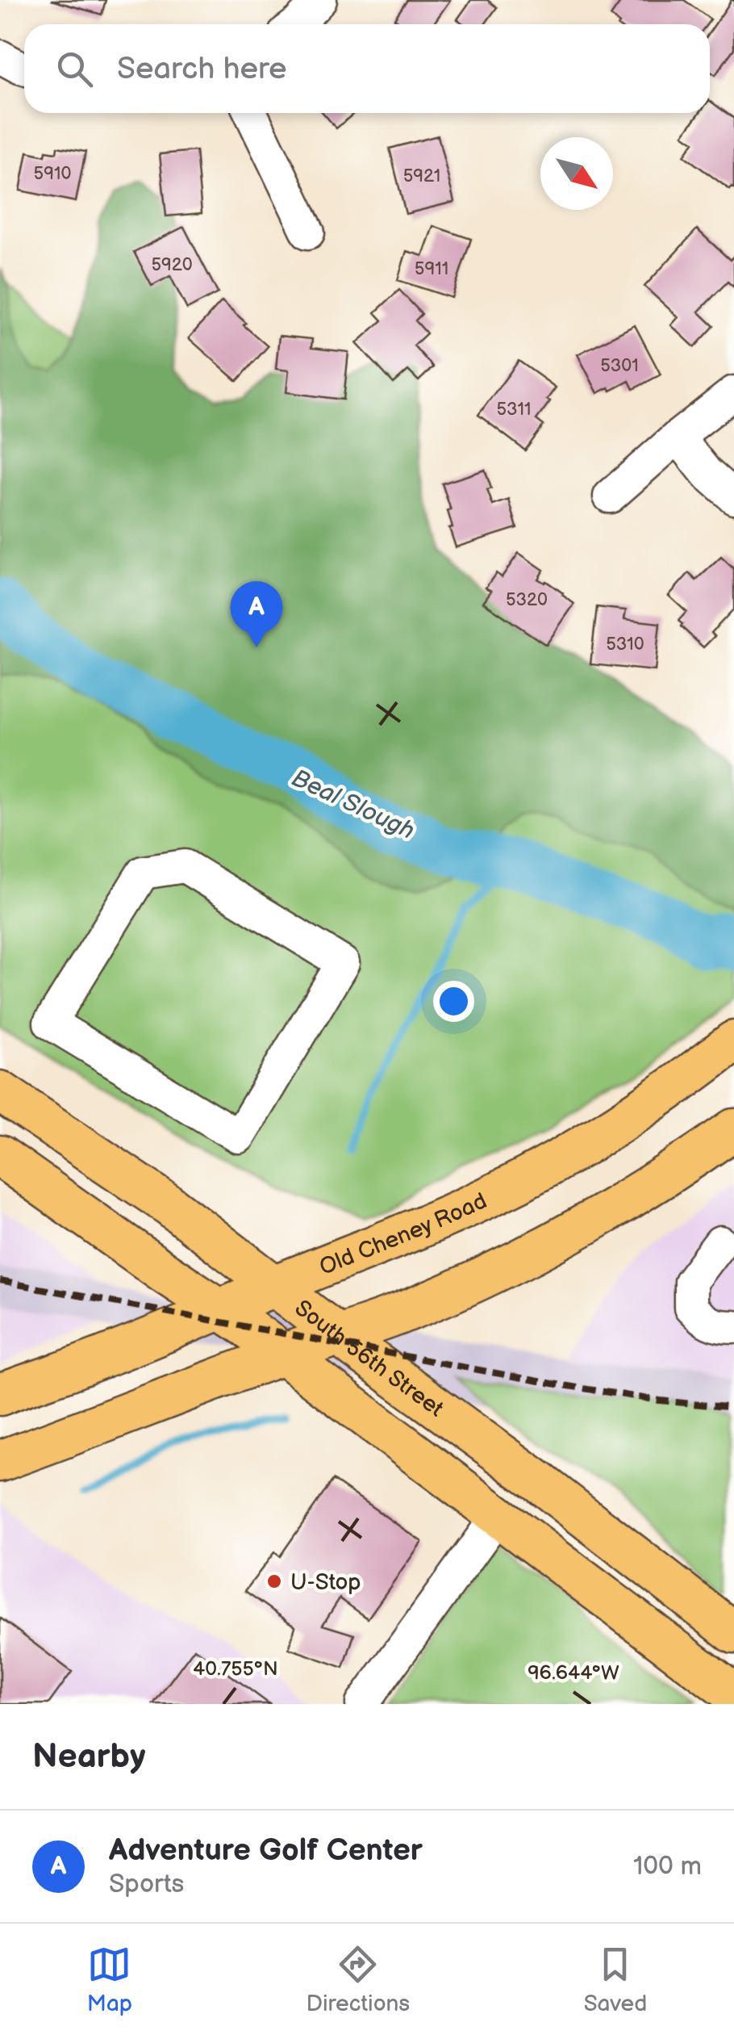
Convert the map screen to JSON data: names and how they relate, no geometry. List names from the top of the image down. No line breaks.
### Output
{"streets":{"main road":["Old Cheney Road","South 56th Street"]},"crossings":[["Old Cheney Road","South 56th Street"]],"water":["Beal Slough"],"places":["U-Stop"],"house_numbers":["5910","5921","5920","5911","5301","5311","5320","5310"],"north":"bottom right","page":{"search":"Search here","pins":"A","heading":"Nearby","list":[{"mark":"A","name":"Adventure Golf Center","note":"Sports","value":"100 m"}],"nav":["Map","Directions","Saved"]},"coordinates":["40.755°N","96.644°W"]}
